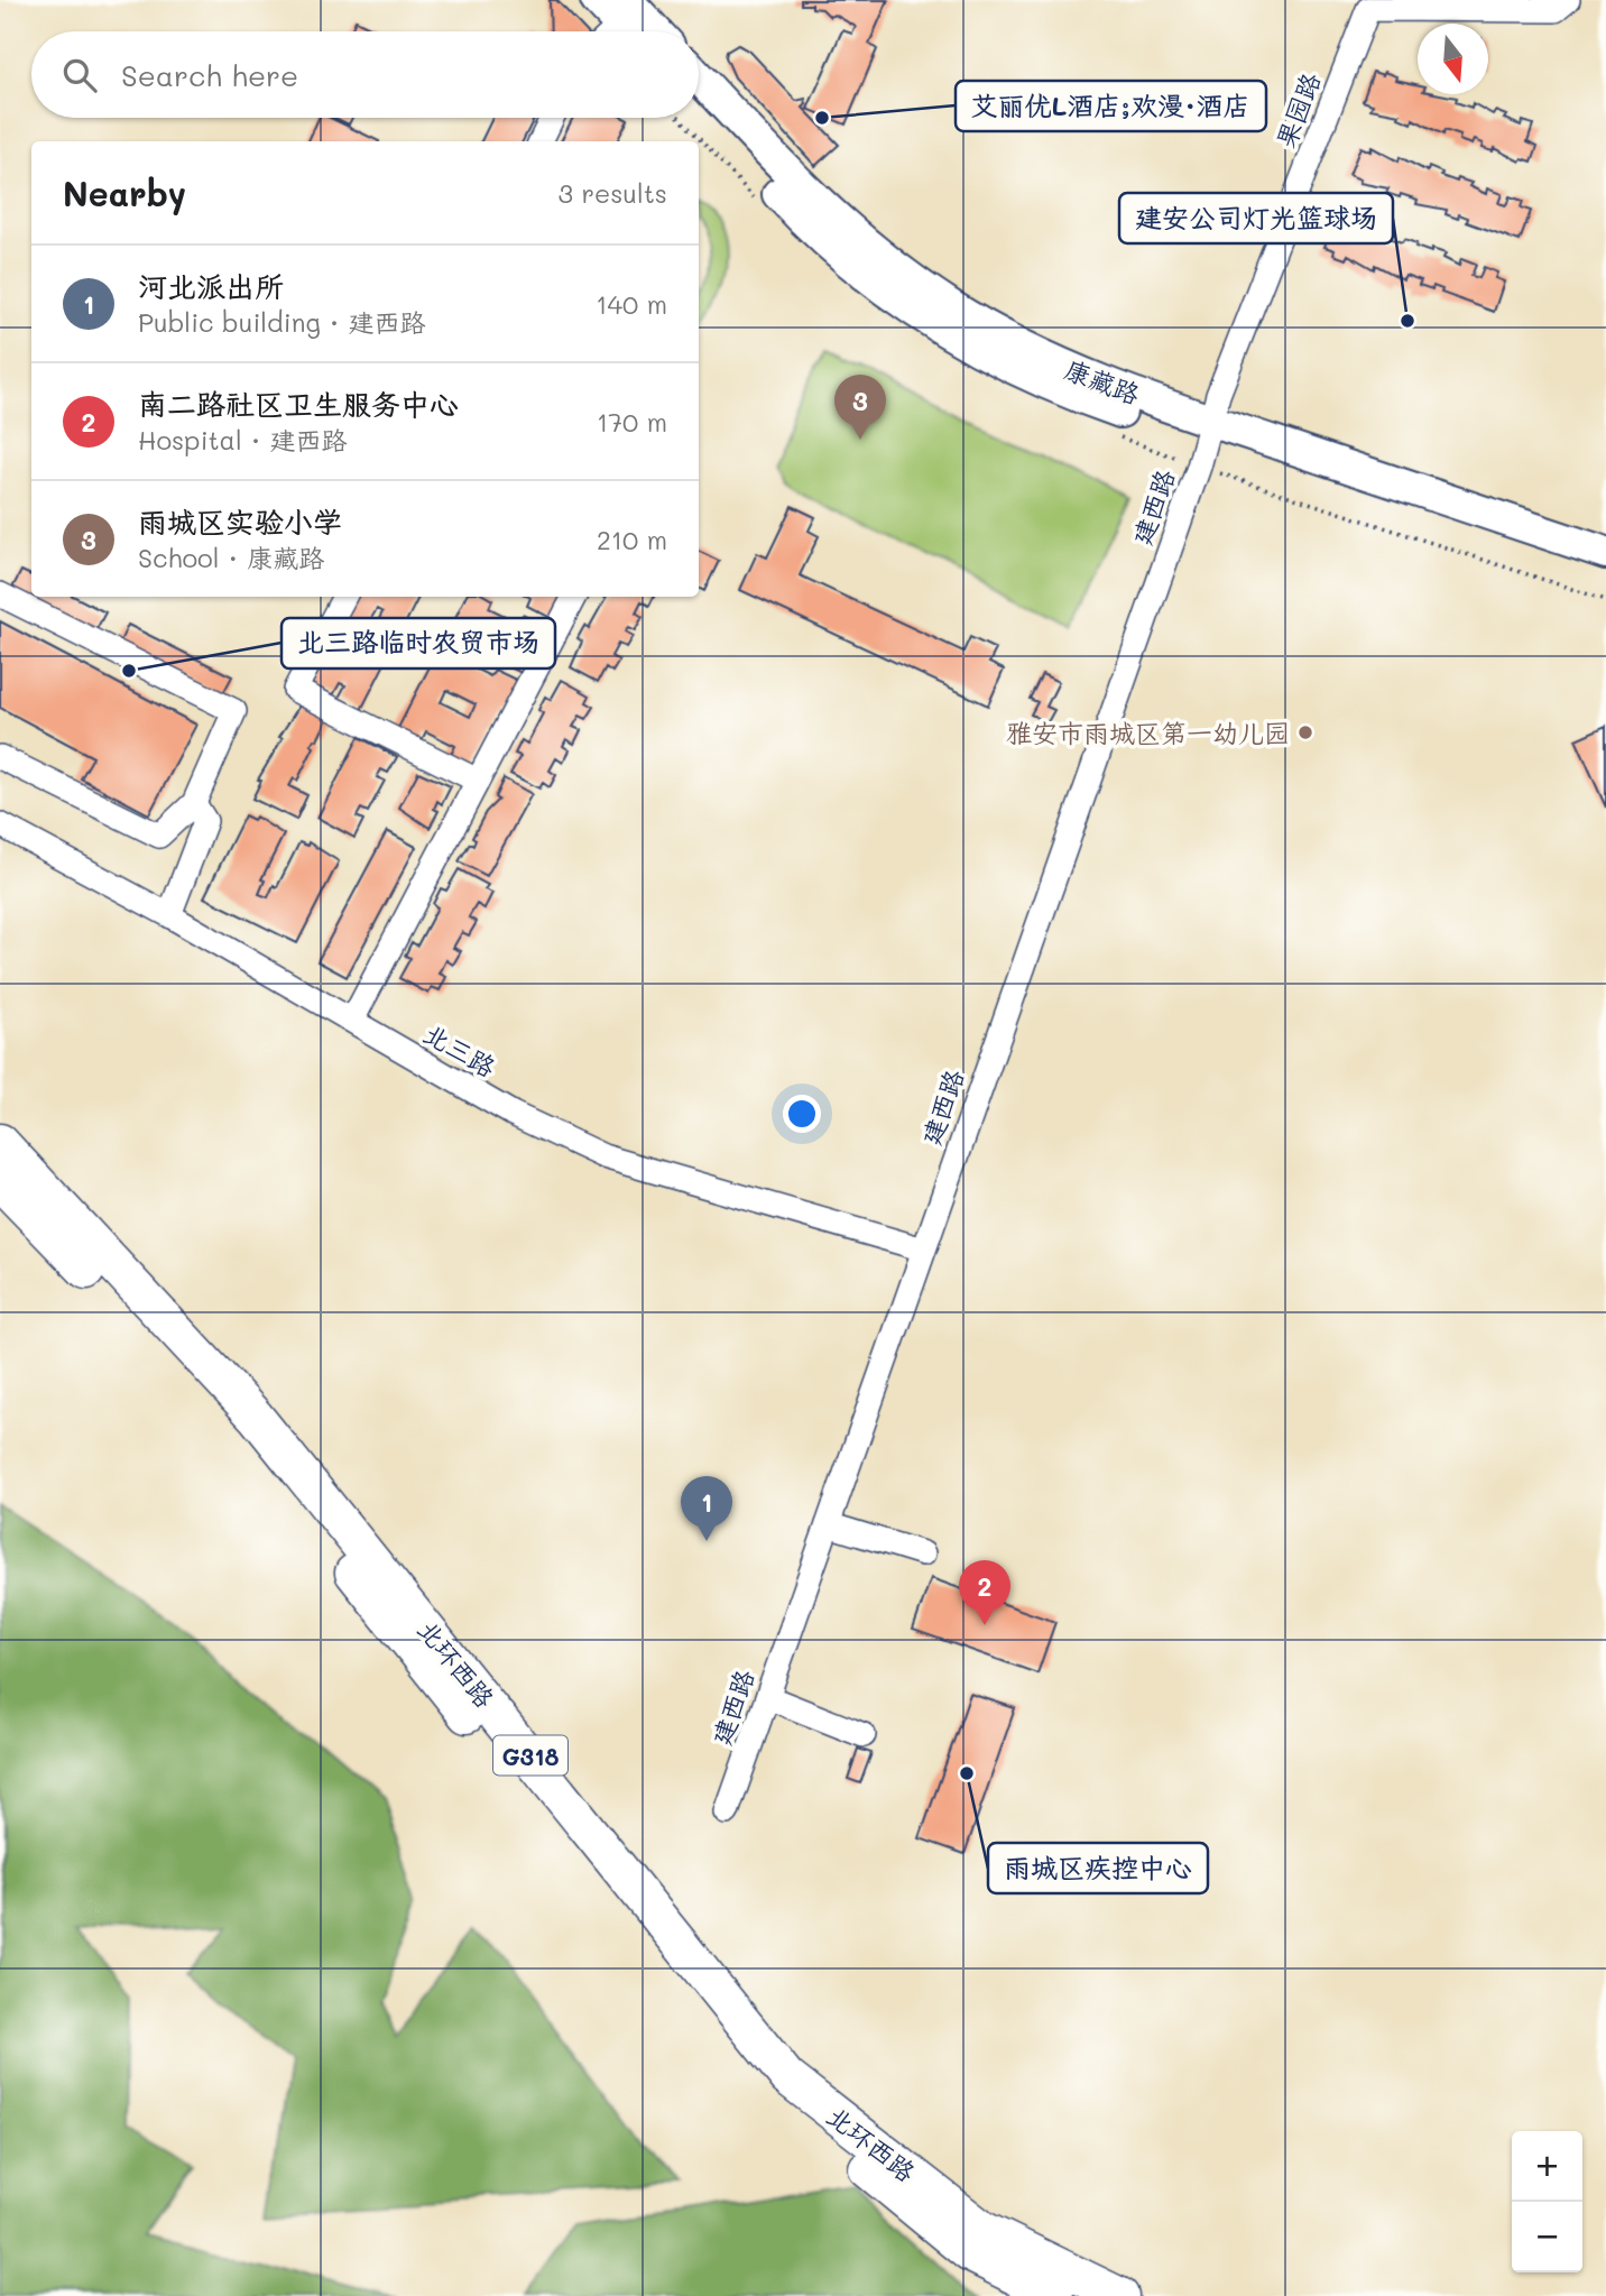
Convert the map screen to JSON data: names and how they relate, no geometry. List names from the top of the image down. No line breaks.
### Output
{"streets":{"highway":["北环西路","G318"],"main road":["康藏路"],"street":["果园路","建西路","北三路"]},"crossings":[["果园路","康藏路"],["果园路","建西路"],["康藏路","建西路"],["建西路","北三路"]],"places":["艾丽优L酒店;欢漫·酒店","建安公司灯光篮球场","北三路临时农贸市场","雅安市雨城区第一幼儿园","雨城区疾控中心"],"north":"bottom","page":{"search":"Search here","heading":["Nearby","3 results"],"list":[{"mark":"1","name":"河北派出所","note":"Public building · 建西路","value":"140 m"},{"mark":"2","name":"南二路社区卫生服务中心","note":"Hospital · 建西路","value":"170 m"},{"mark":"3","name":"雨城区实验小学","note":"School · 康藏路","value":"210 m"}],"pins":["3","1","2"],"map_buttons":["+","−"]}}
